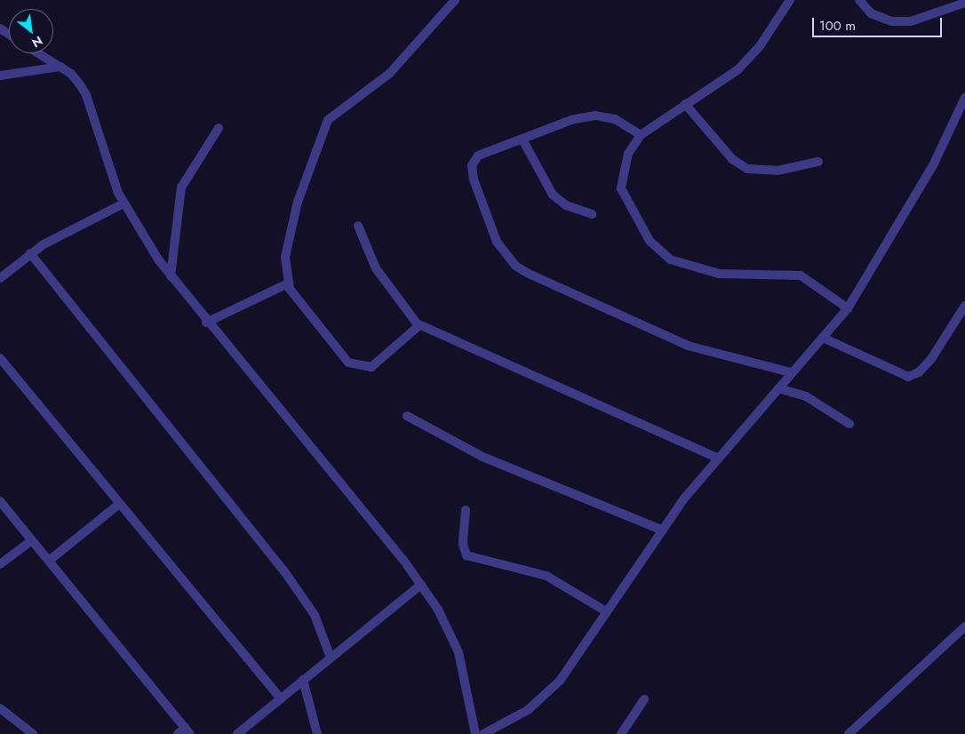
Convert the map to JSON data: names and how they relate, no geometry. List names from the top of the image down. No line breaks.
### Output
{"scale_bar":"100 m","north":"bottom right"}
